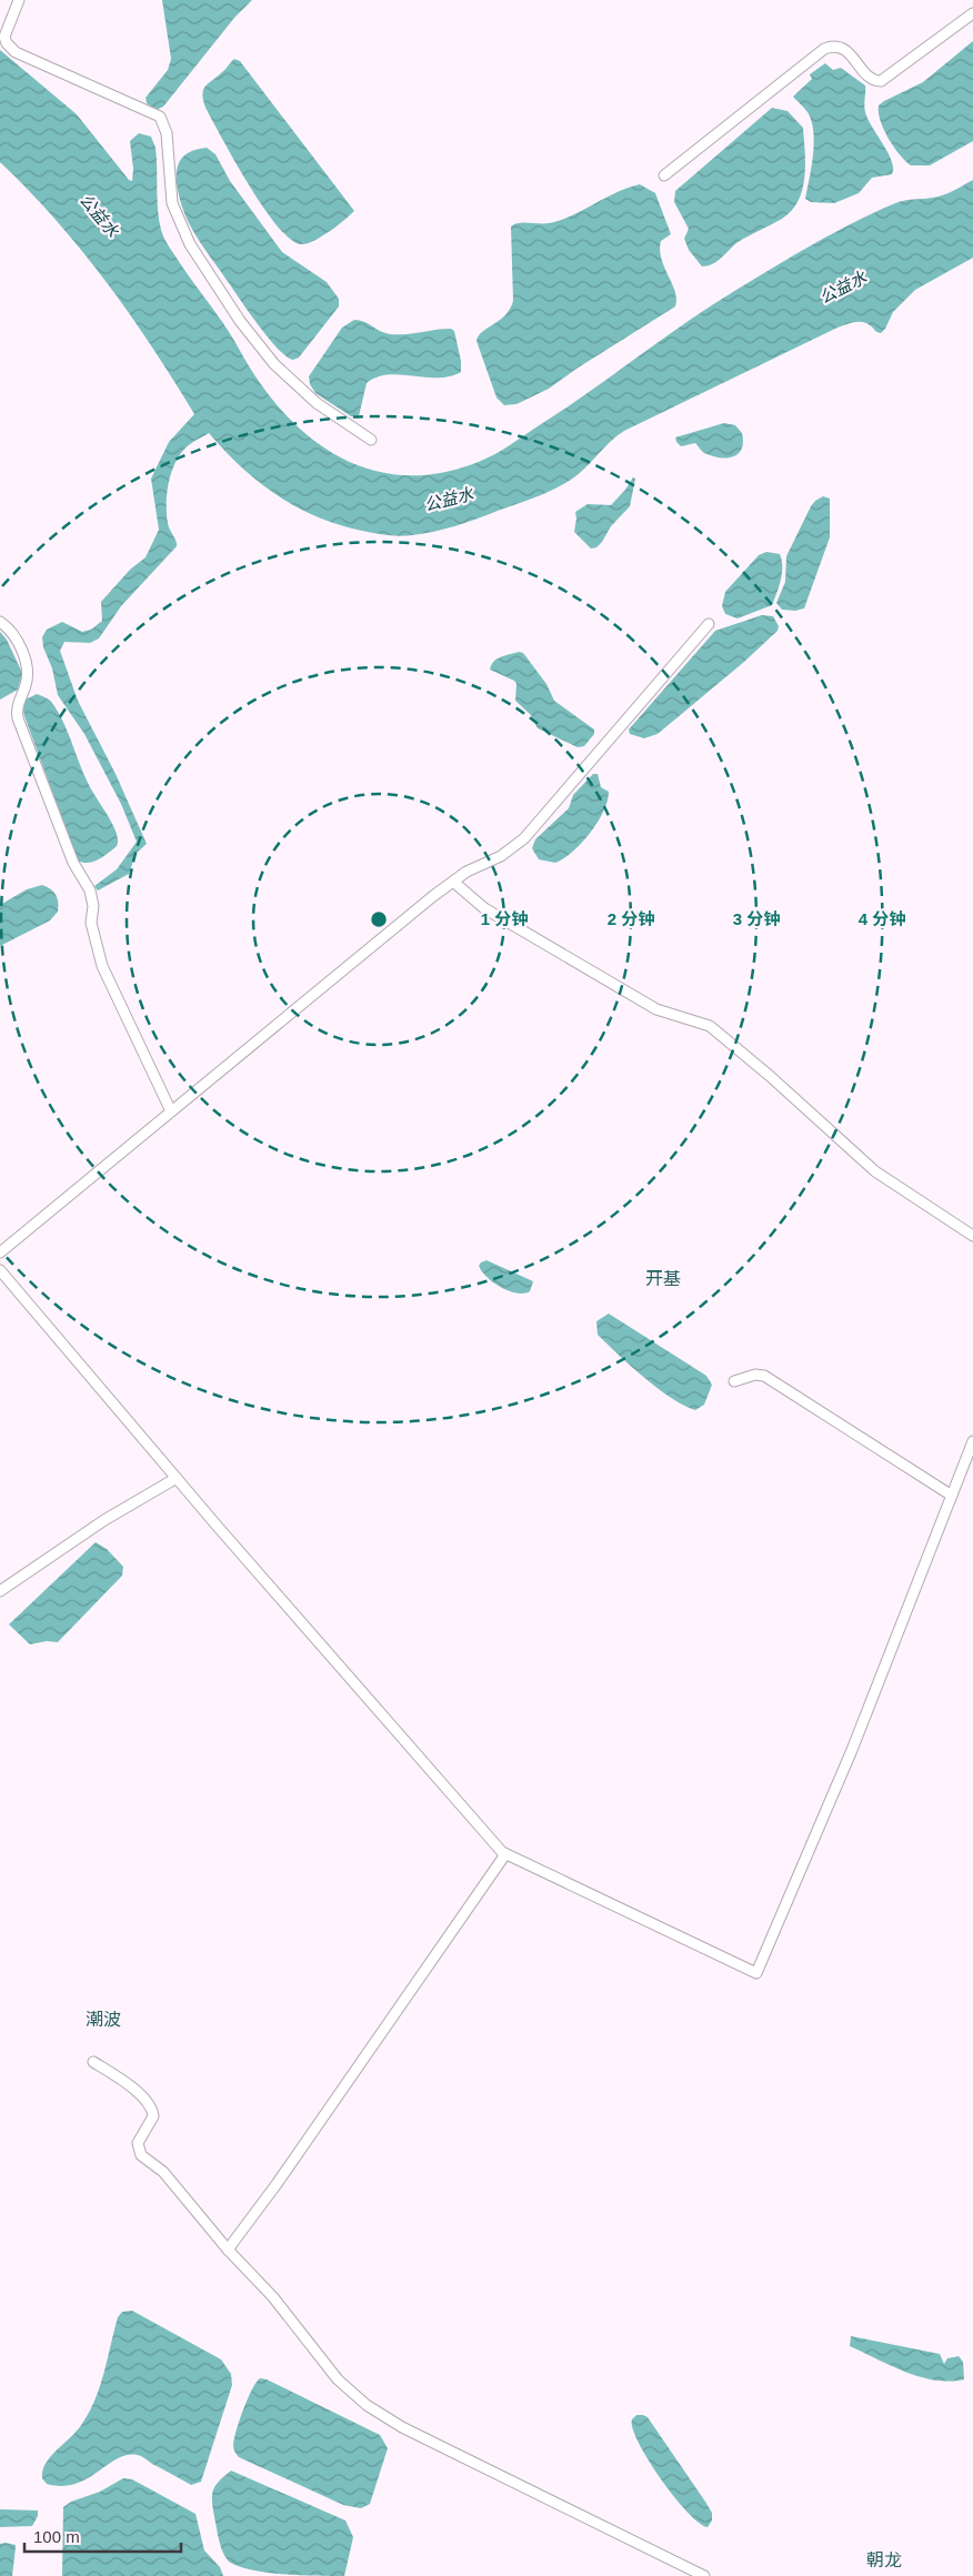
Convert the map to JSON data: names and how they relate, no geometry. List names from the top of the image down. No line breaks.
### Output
{"districts":["开基","潮波","朝龙"],"water":["公益水"],"scale_bar":"100 m","rings":["1 分钟","2 分钟","3 分钟","4 分钟"]}
